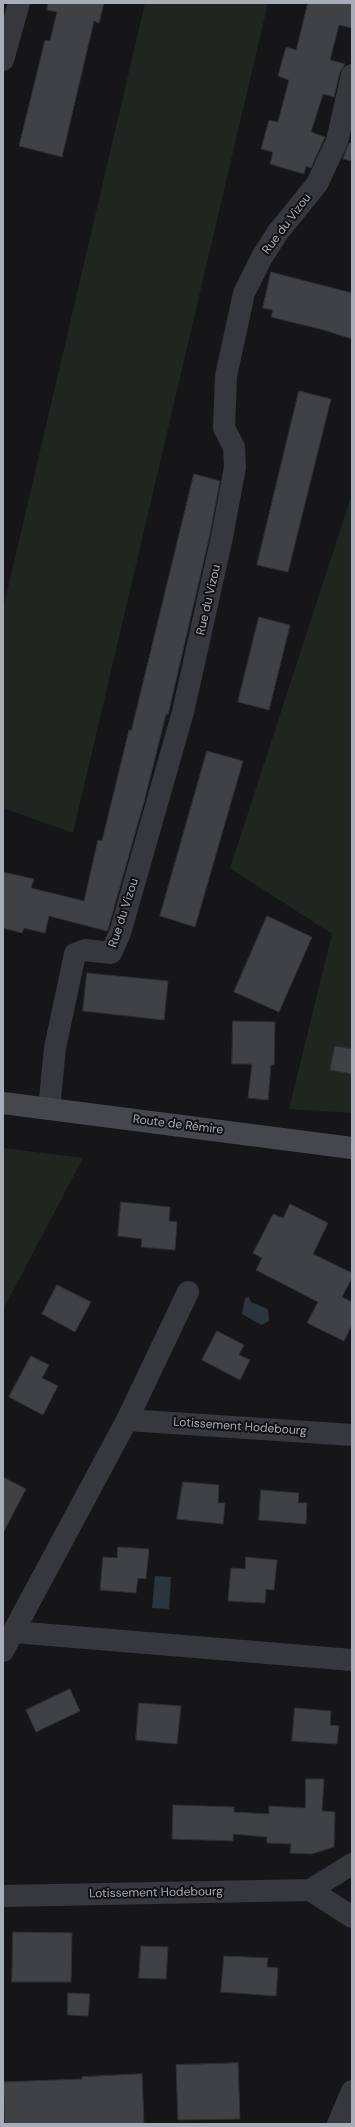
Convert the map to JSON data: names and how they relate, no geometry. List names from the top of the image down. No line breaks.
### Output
{"streets":{"main road":["Route de Rémire"],"street":["Rue du Vizou","Lotissement Hodebourg"]},"crossings":[["Rue du Vizou","Route de Rémire"]]}
